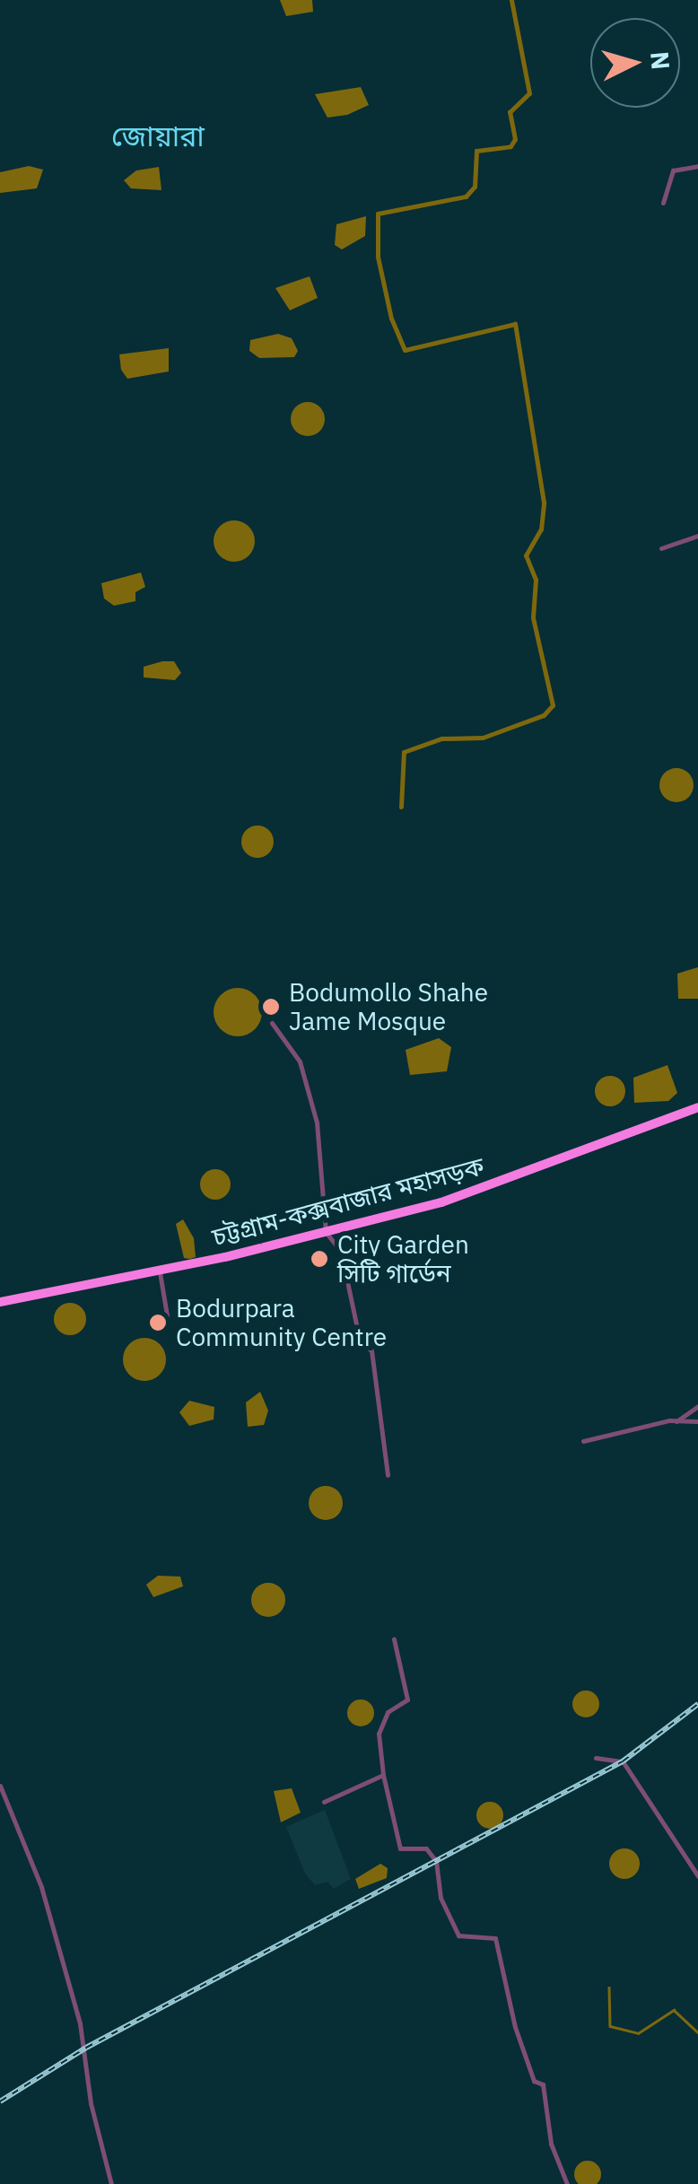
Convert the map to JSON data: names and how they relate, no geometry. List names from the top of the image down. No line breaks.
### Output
{"streets":{"highway":["চট্টগ্রাম-কক্সবাজার মহাসড়ক"]},"districts":["জোয়ারা"],"places":["Bodumollo Shahe Jame Mosque","City Garden সিটি গার্ডেন","Bodurpara Community Centre"],"north":"right"}
